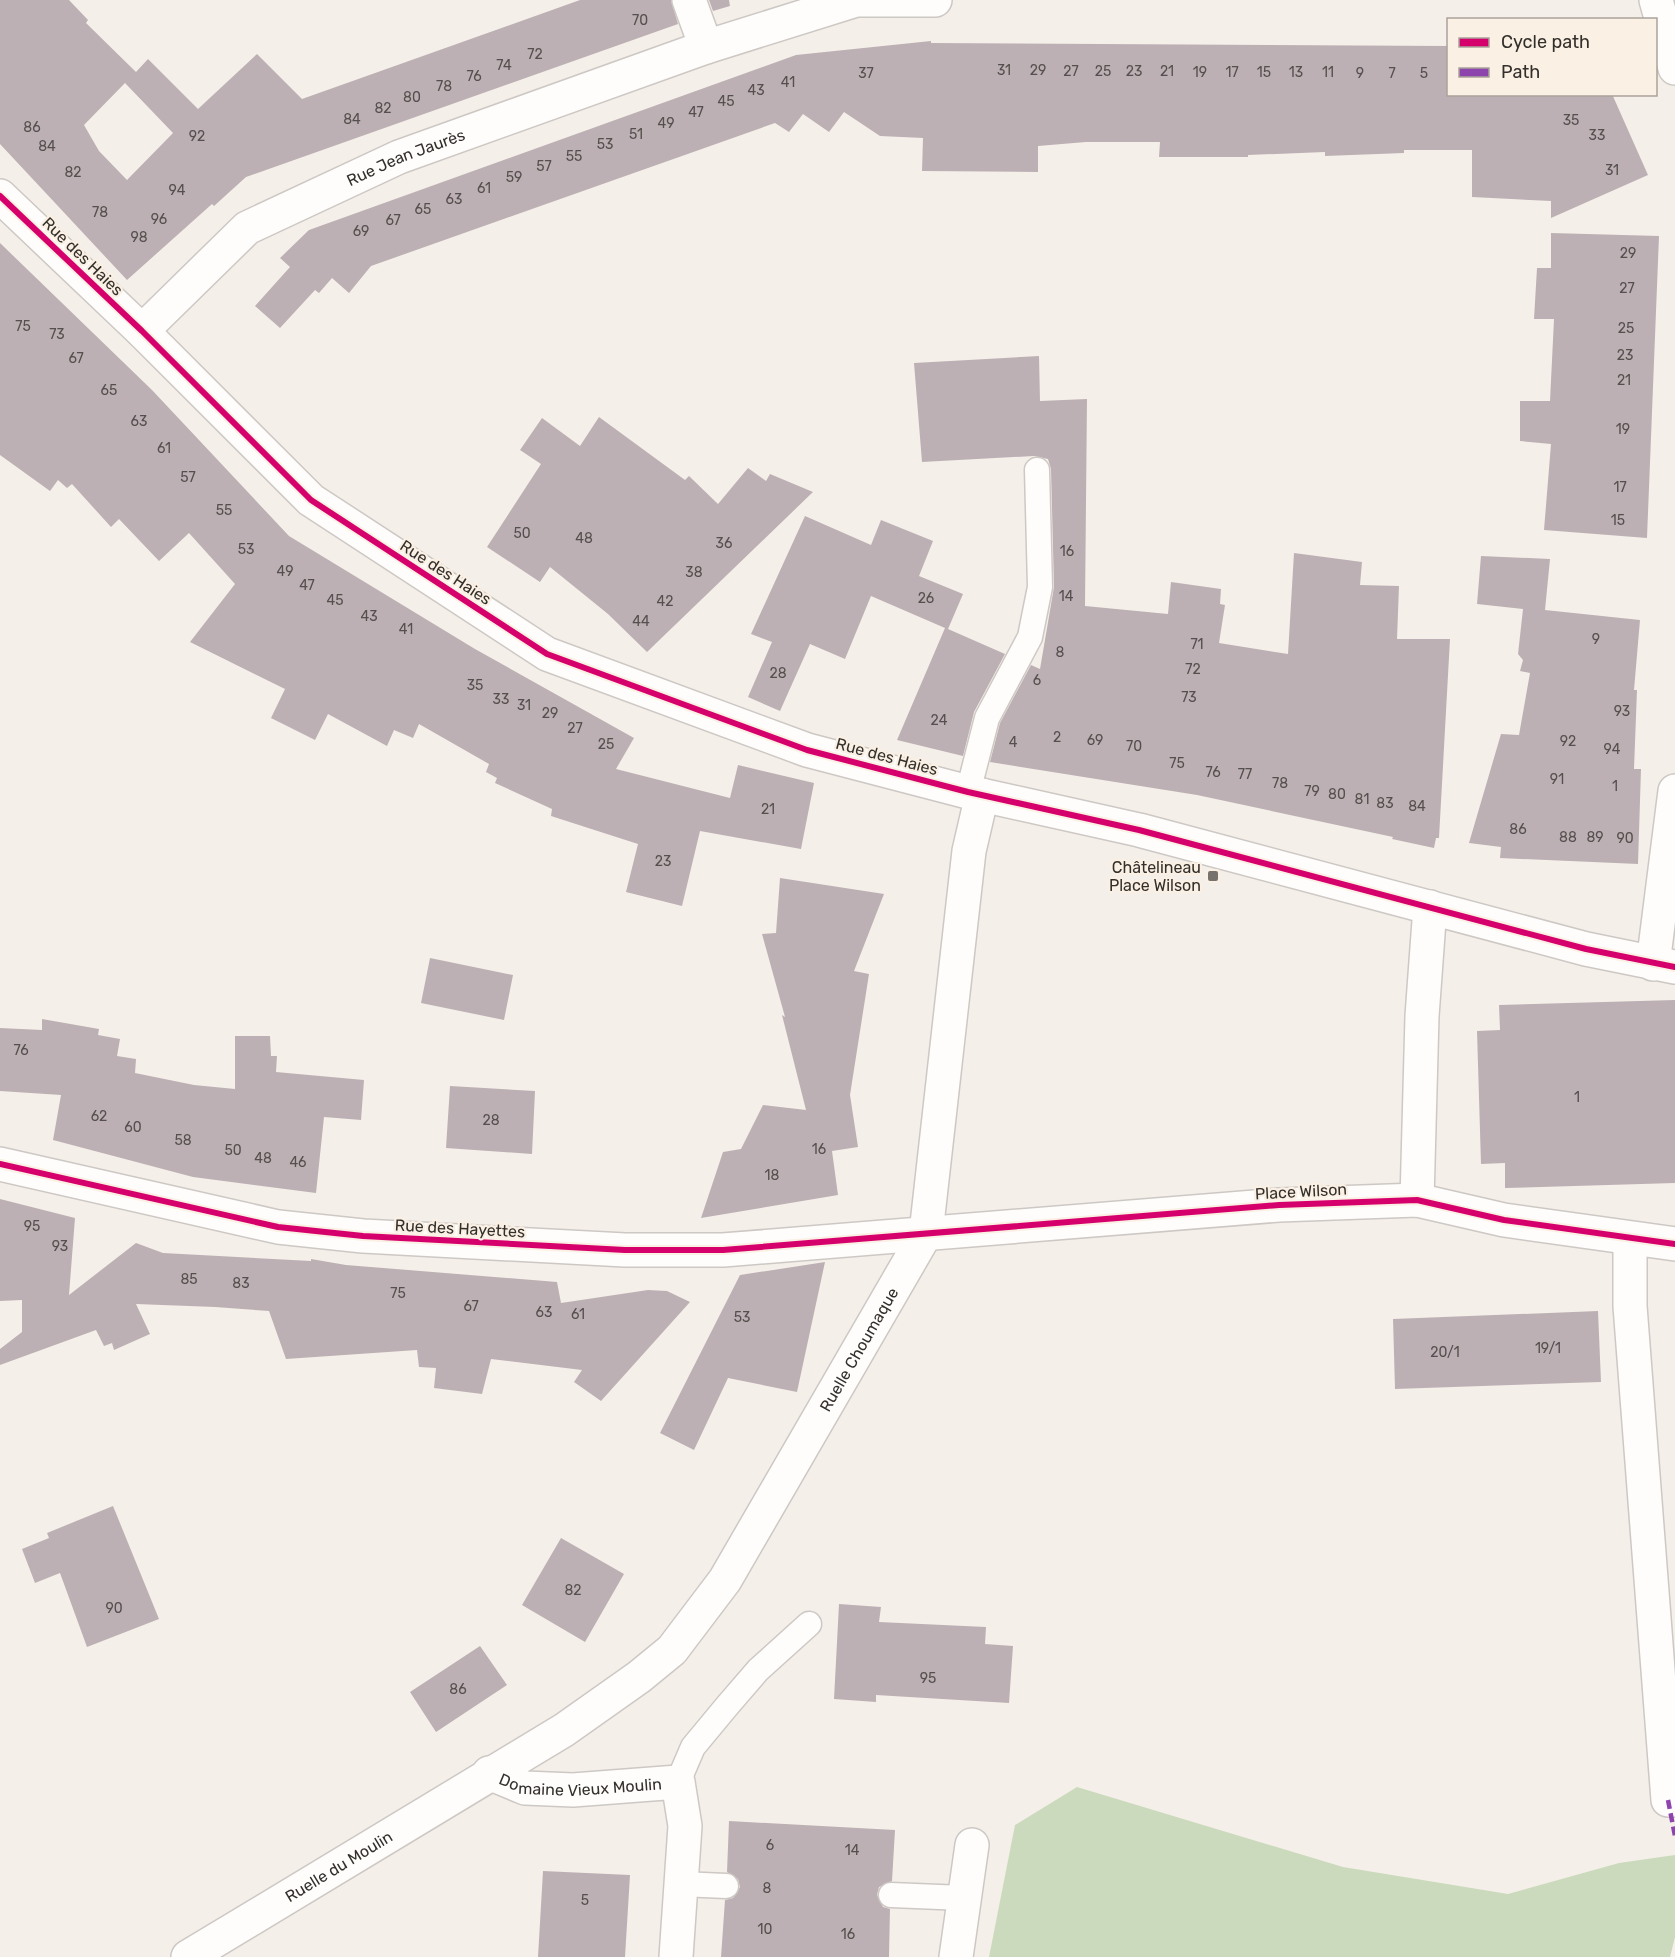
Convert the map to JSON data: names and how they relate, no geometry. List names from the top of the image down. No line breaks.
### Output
{"streets":{"street":["Rue Jean Jaurès","Rue des Haies","Place Wilson","Rue des Hayettes","Ruelle Choumaque","Domaine Vieux Moulin","Ruelle du Moulin"]},"crossings":[["Rue Jean Jaurès","Rue des Haies"],["Rue des Haies","Ruelle Choumaque"],["Place Wilson","Rue des Hayettes"],["Place Wilson","Ruelle Choumaque"],["Rue des Hayettes","Ruelle Choumaque"],["Ruelle Choumaque","Domaine Vieux Moulin"],["Ruelle Choumaque","Ruelle du Moulin"],["Domaine Vieux Moulin","Ruelle du Moulin"]],"places":{"transit":["Châtelineau Place Wilson"]},"house_numbers":["70","72","74","31","29","27","25","23","21","19","17","15","13","11","37","9","7","5","76","41","78","43","80","45","82","47","84","35","49","86","51","33","92","53","84","55","57","31","82","59","61","94","63","65","78","96","67","69","98","29","27","75","25","73","23","67","21","65","63","19","61","57","17","55","15","50","48","36","53","16","49","38","47","14","26","45","42","43","44","41","9","71","8","72","28","6","35","73","33","31","93","29","24","27","2","69","92","4","25","70","94","75","76","77","91","78","1","79","80","81","83","84","21","86","88","89","90","23","76","1","62","28","60","58","16","50","48","46","18","95","93","85","83","75","67","63","61","53","19/1","20/1","82","90","95","86","6","14","8","5","10","16"],"legend":["Cycle path","Path"]}
